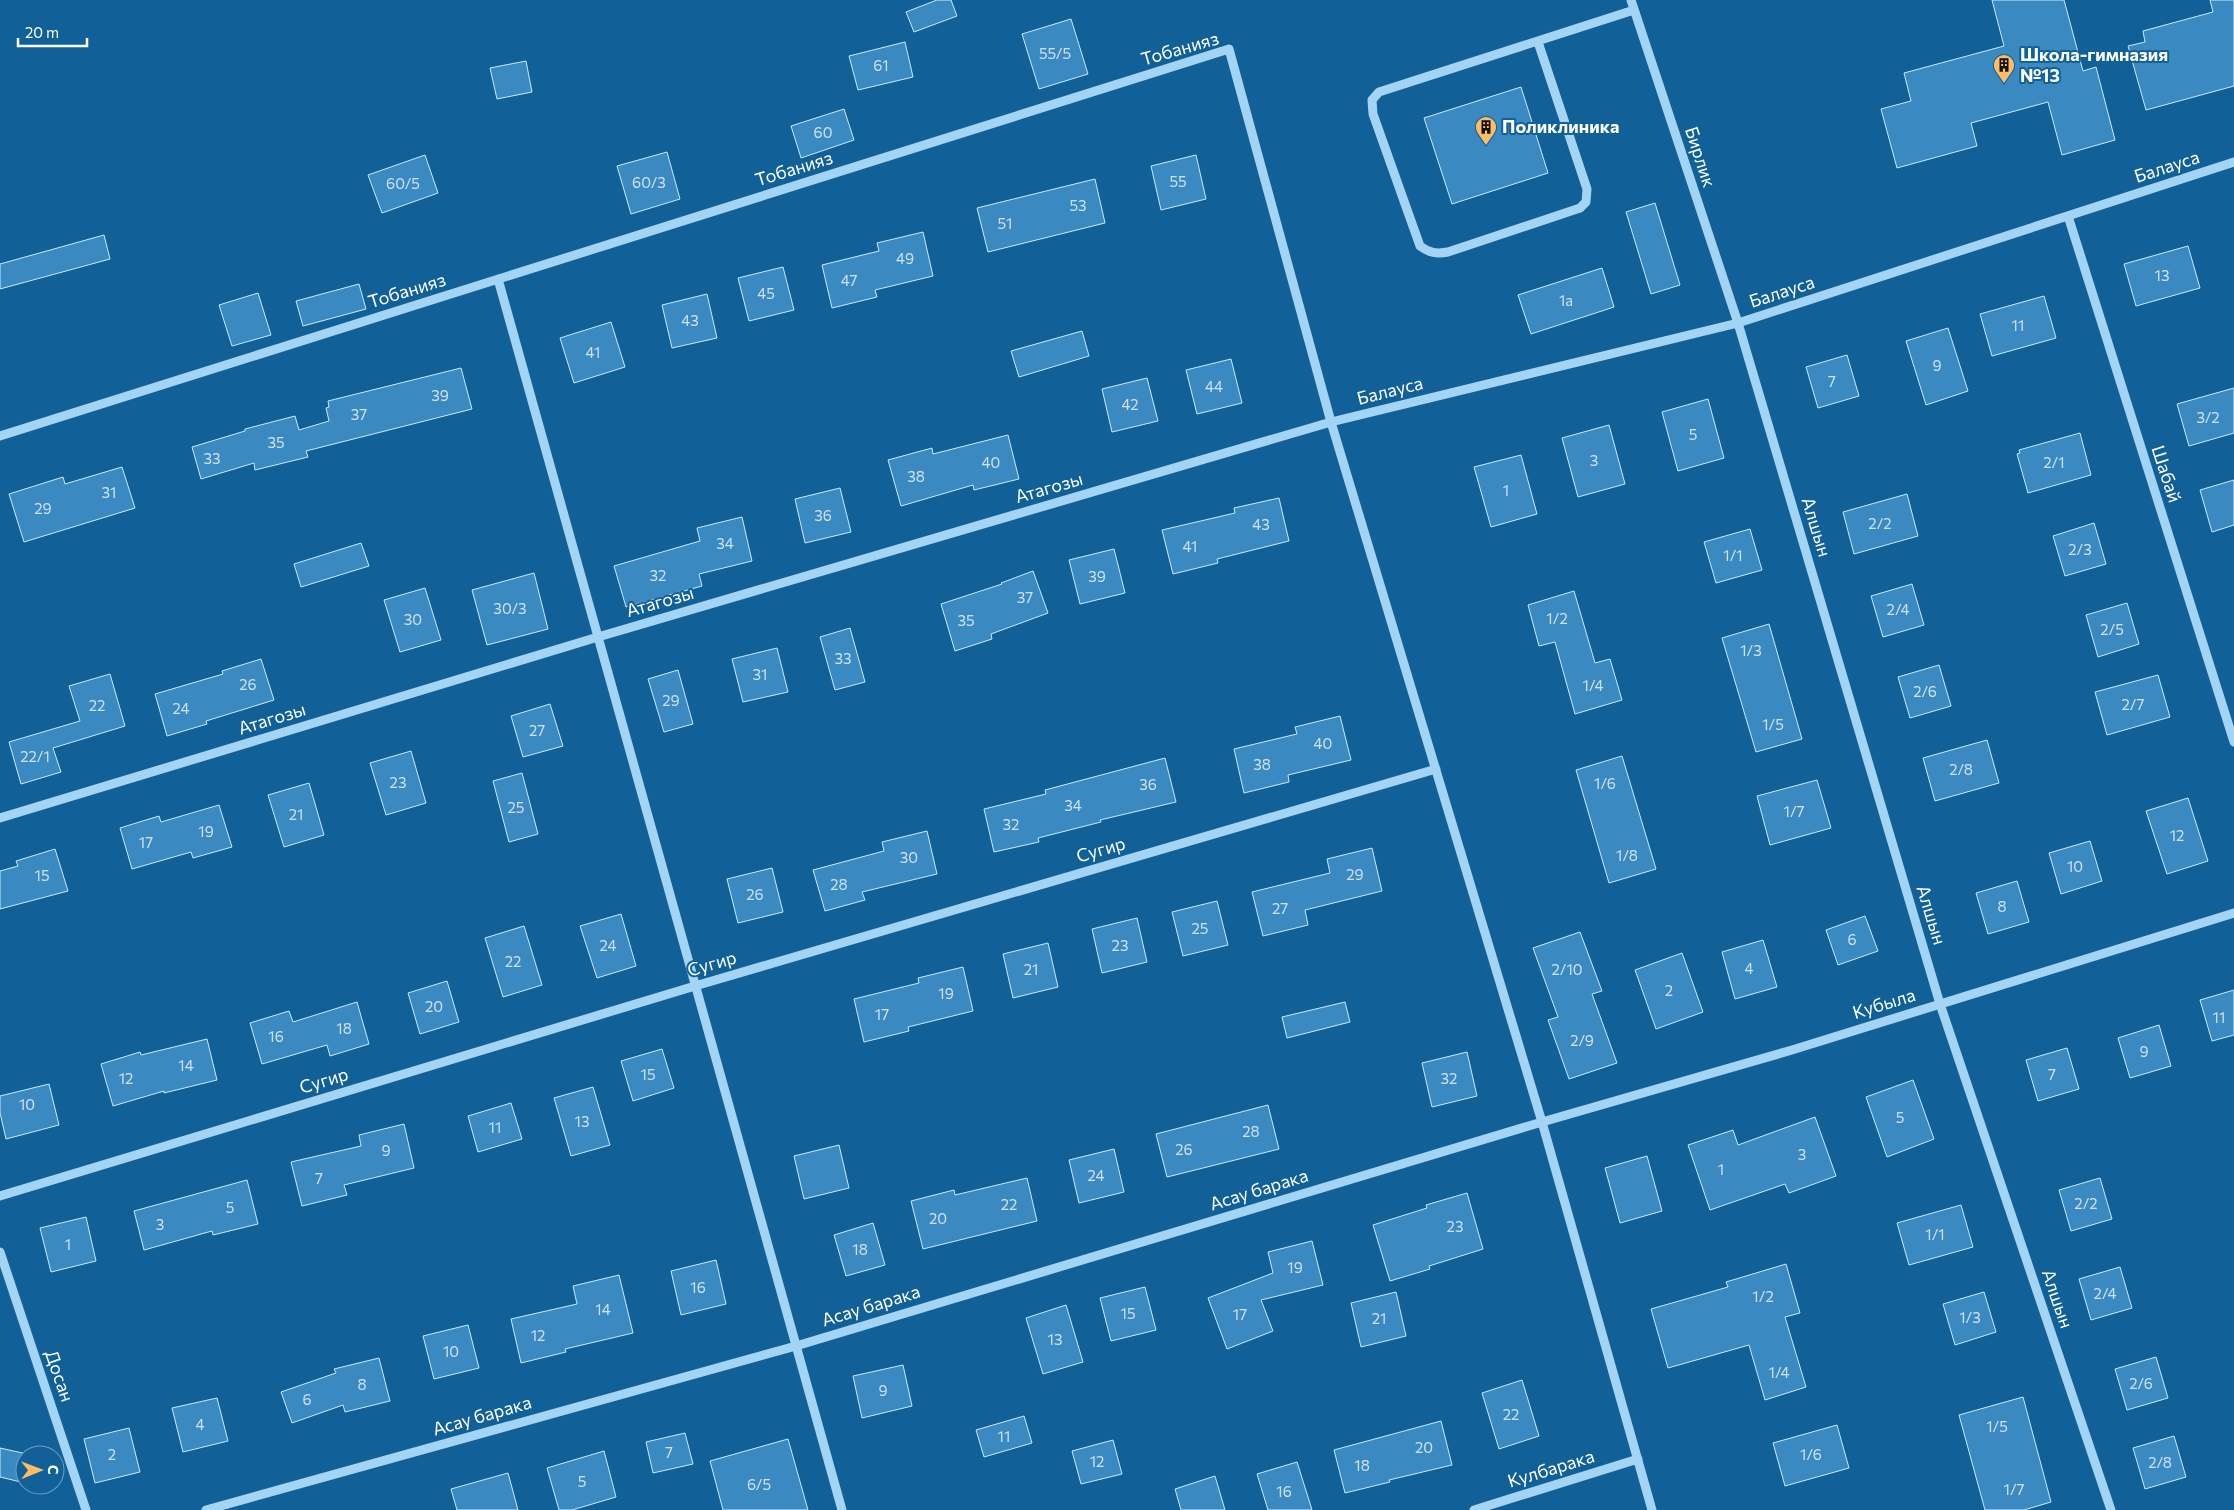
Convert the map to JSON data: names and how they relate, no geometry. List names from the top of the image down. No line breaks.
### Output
{"streets":{"street":["Тобанияз","Бирлик","Балауса","Шабай","Атагозы","Алшын","Сугир","Кубыла","Асау барака","Досан","Кулбарака"]},"crossings":[["Тобанияз","Балауса"],["Тобанияз","Атагозы"],["Бирлик","Балауса"],["Бирлик","Алшын"],["Балауса","Шабай"],["Балауса","Атагозы"],["Балауса","Алшын"],["Алшын","Кубыла"],["Кубыла","Асау барака"]],"places":{"building":["Школа-гимназия №13","Поликлиника"]},"house_numbers":["55/5","61","60","55","60/3","60/5","53","51","49","13","47","45","1а","43","11","41","9","7","44","39","42","37","3/2","5","35","33","3","40","2/1","38","1","31","29","36","2/2","43","34","41","2/3","1/1","32","39","37","30/3","2/4","1/2","30","35","2/5","1/3","33","31","26","1/4","2/6","29","2/7","22","24","1/5","27","40","22/1","38","2/8","23","1/6","36","34","25","1/7","21","32","19","12","17","1/8","30","10","29","15","28","26","8","27","25","6","24","23","22","4","21","2/10","2","19","20","17","11","18","16","2/9","9","14","15","7","12","32","10","5","13","11","28","26","9","3","1","24","7","2/2","22","5","20","3","23","1/1","1","18","19","16","2/4","1/2","14","15","17","1/3","21","12","13","10","1/4","2/6","8","9","6","22","4","1/5","11","20","7","2","1/6","12","2/8","18","5","6/5","1/7","16"],"scale_bar":"20 m","north":"right"}
